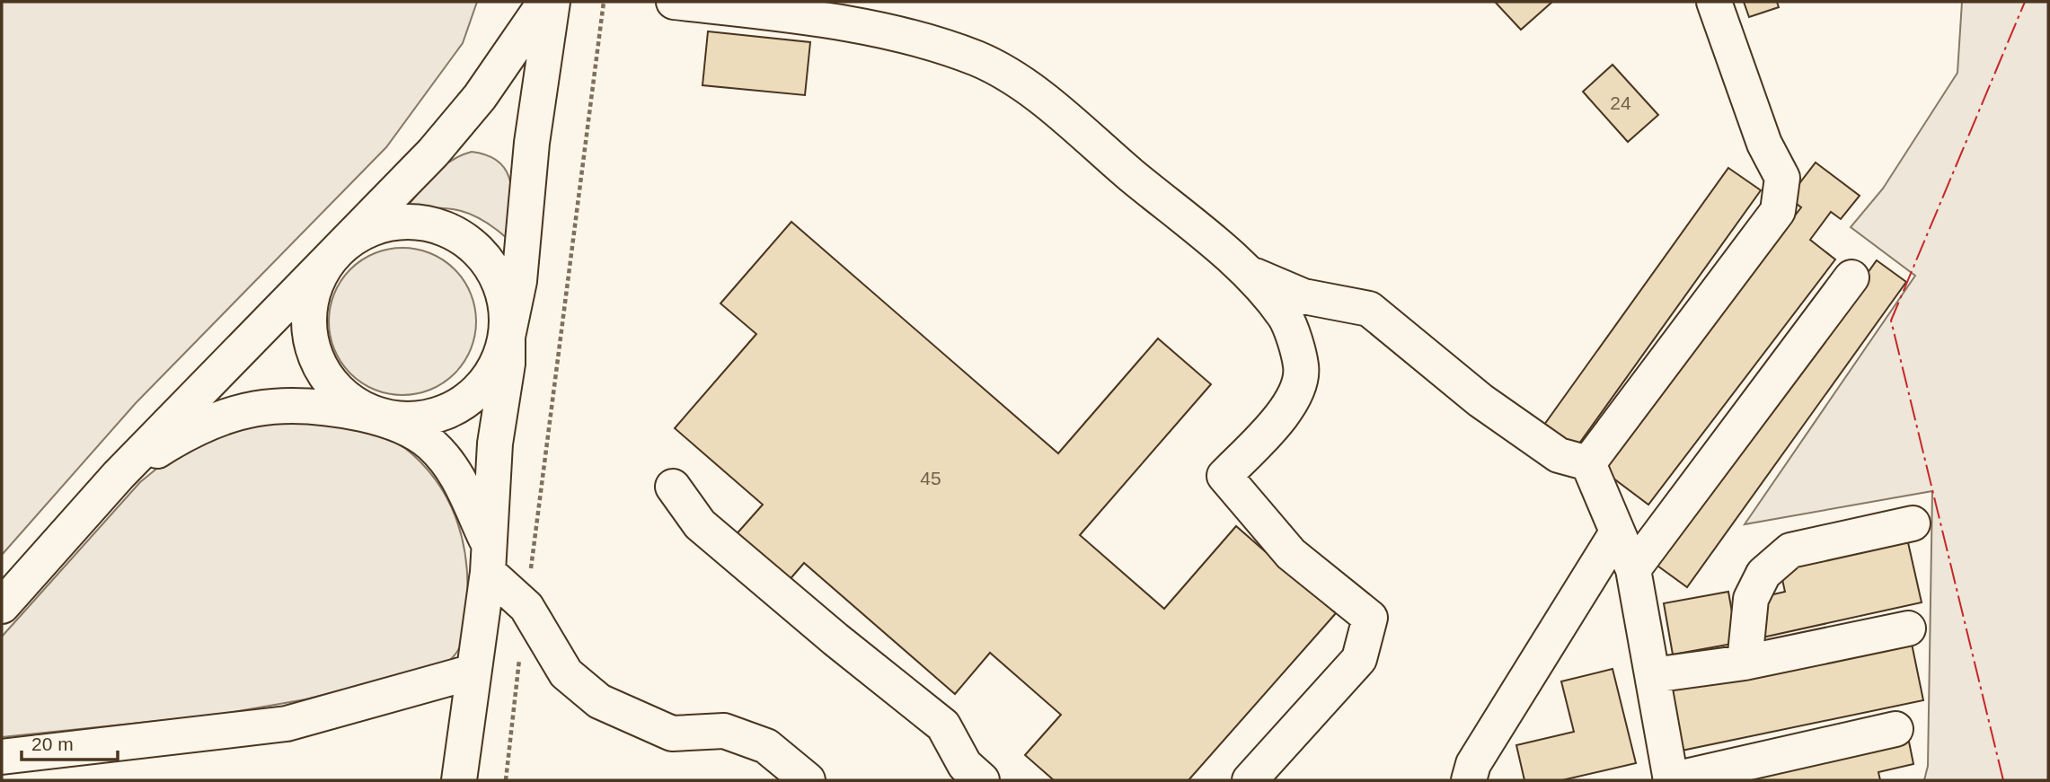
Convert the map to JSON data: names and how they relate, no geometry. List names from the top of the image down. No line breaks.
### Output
{"house_numbers":["24","45"],"scale_bar":"20 m"}
